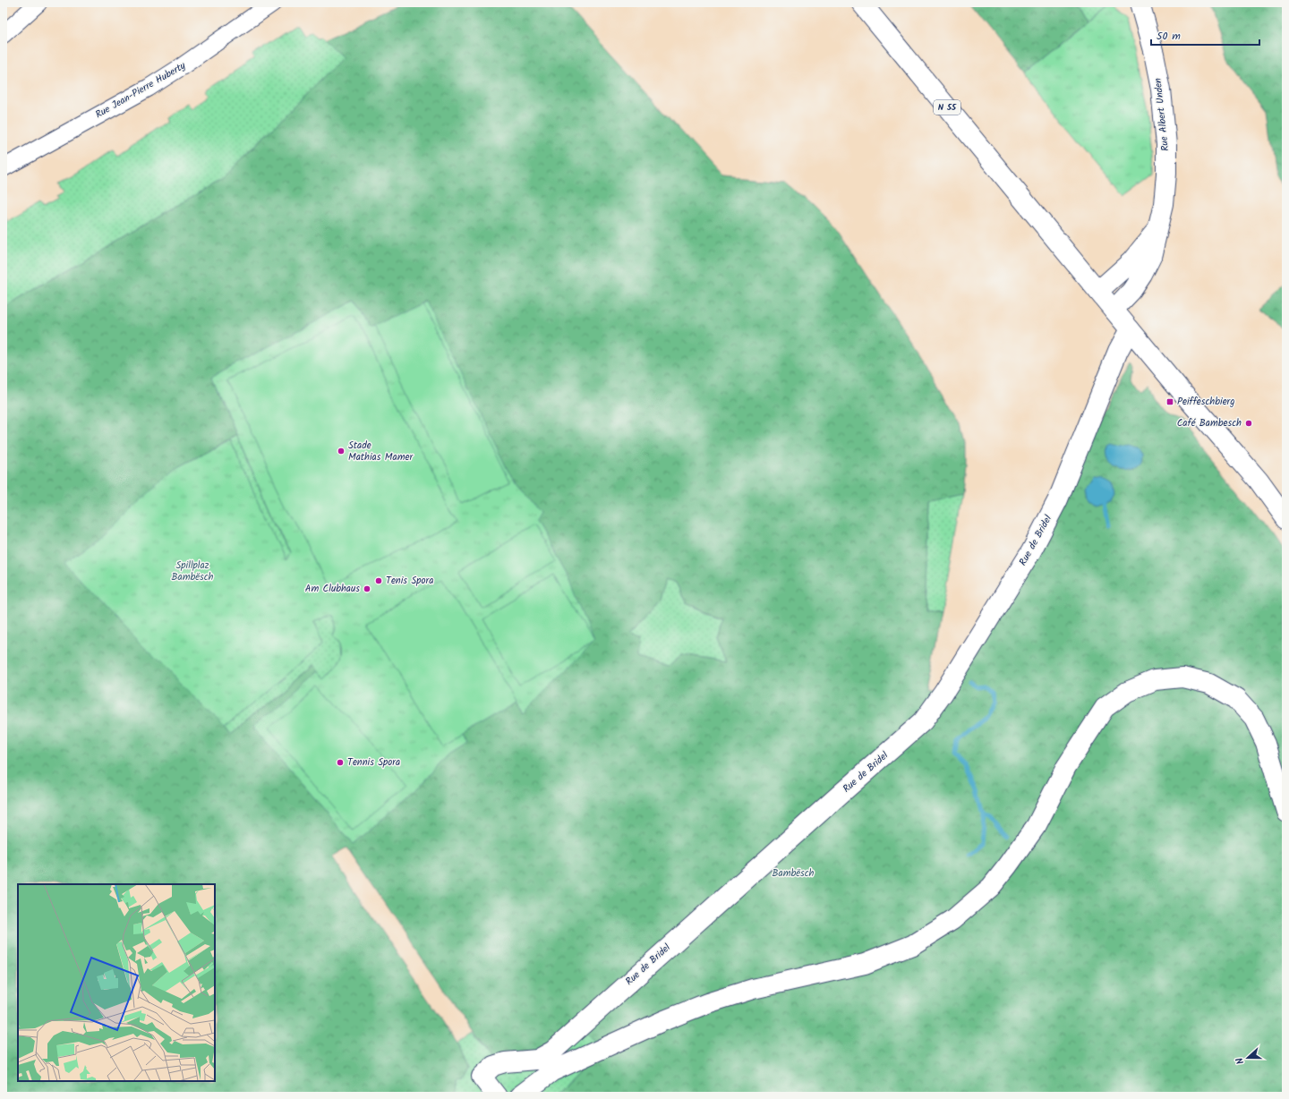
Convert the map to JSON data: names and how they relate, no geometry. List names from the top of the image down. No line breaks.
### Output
{"streets":{"main road":["N 55","Rue Albert Unden","Rue de Bridel"],"street":["Rue Jean-Pierre Huberty"]},"crossings":[["N 55","Rue Albert Unden"],["N 55","Rue de Bridel"]],"parks":["Spillplaz Bambësch","Bambësch"],"places":{"transit":["Peiffeschbierg"],"other":["Café Bambesch","Stade Mathias Mamer","Tenis Spora","Am Clubhaus","Tennis Spora"]},"scale_bar":"50 m","north":"left"}
